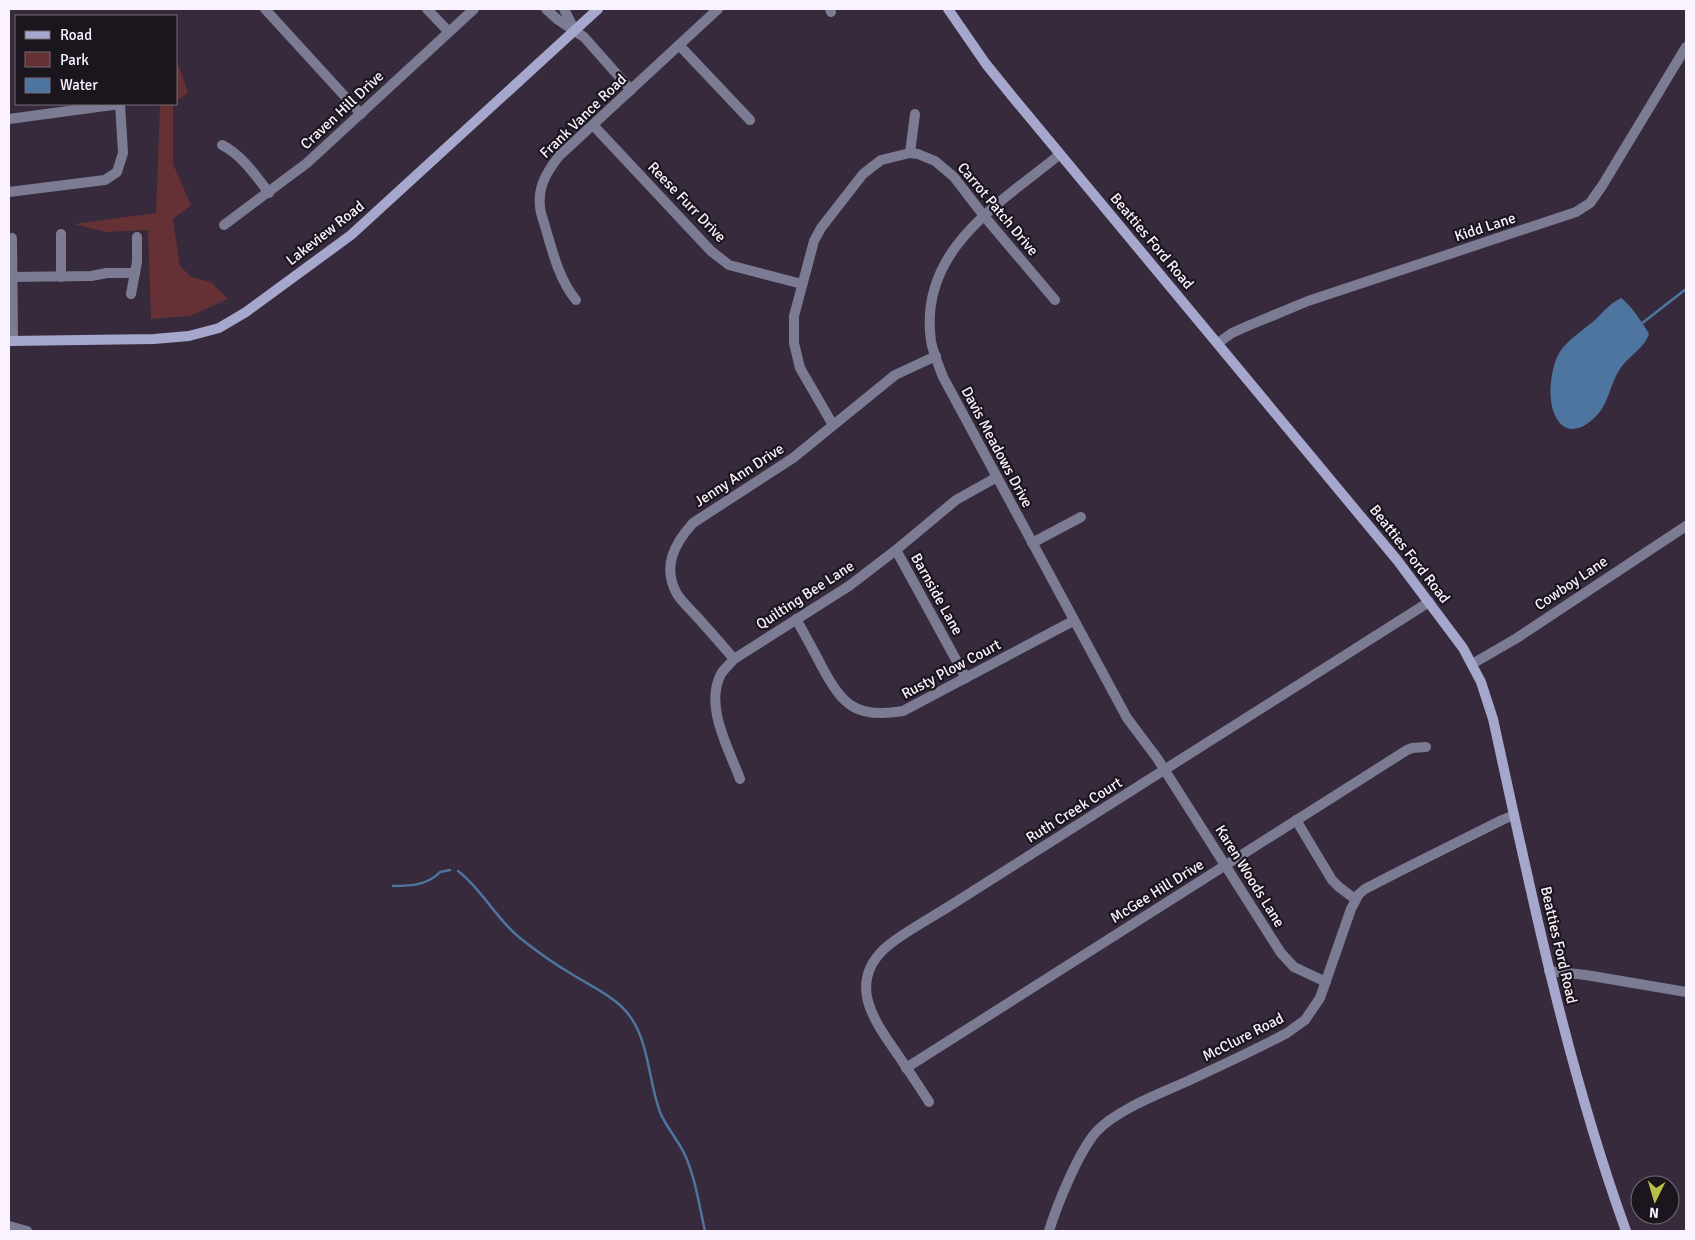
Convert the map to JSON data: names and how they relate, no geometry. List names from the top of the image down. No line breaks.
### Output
{"streets":{"main road":["Lakeview Road","Beatties Ford Road"],"street":["Craven Hill Drive","Frank Vance Road","Reese Furr Drive","Carrot Patch Drive","Kidd Lane","Davis Meadows Drive","Jenny Ann Drive","Cowboy Lane","Barnside Lane","Quilting Bee Lane","Rusty Plow Court","Ruth Creek Court","Karen Woods Lane","McGee Hill Drive","McClure Road"]},"crossings":[["Frank Vance Road","Reese Furr Drive"],["Carrot Patch Drive","Davis Meadows Drive"],["Kidd Lane","Beatties Ford Road"],["Beatties Ford Road","Davis Meadows Drive"],["Beatties Ford Road","Cowboy Lane"],["Beatties Ford Road","Ruth Creek Court"],["Davis Meadows Drive","Jenny Ann Drive"],["Davis Meadows Drive","Quilting Bee Lane"],["Davis Meadows Drive","Rusty Plow Court"],["Davis Meadows Drive","Ruth Creek Court"],["Davis Meadows Drive","Karen Woods Lane"],["Jenny Ann Drive","Quilting Bee Lane"],["Barnside Lane","Quilting Bee Lane"],["Barnside Lane","Rusty Plow Court"],["Quilting Bee Lane","Rusty Plow Court"],["Ruth Creek Court","Karen Woods Lane"],["Ruth Creek Court","McGee Hill Drive"],["Karen Woods Lane","McGee Hill Drive"],["Karen Woods Lane","McClure Road"]],"legend":["Road","Park","Water"],"north":"bottom"}
